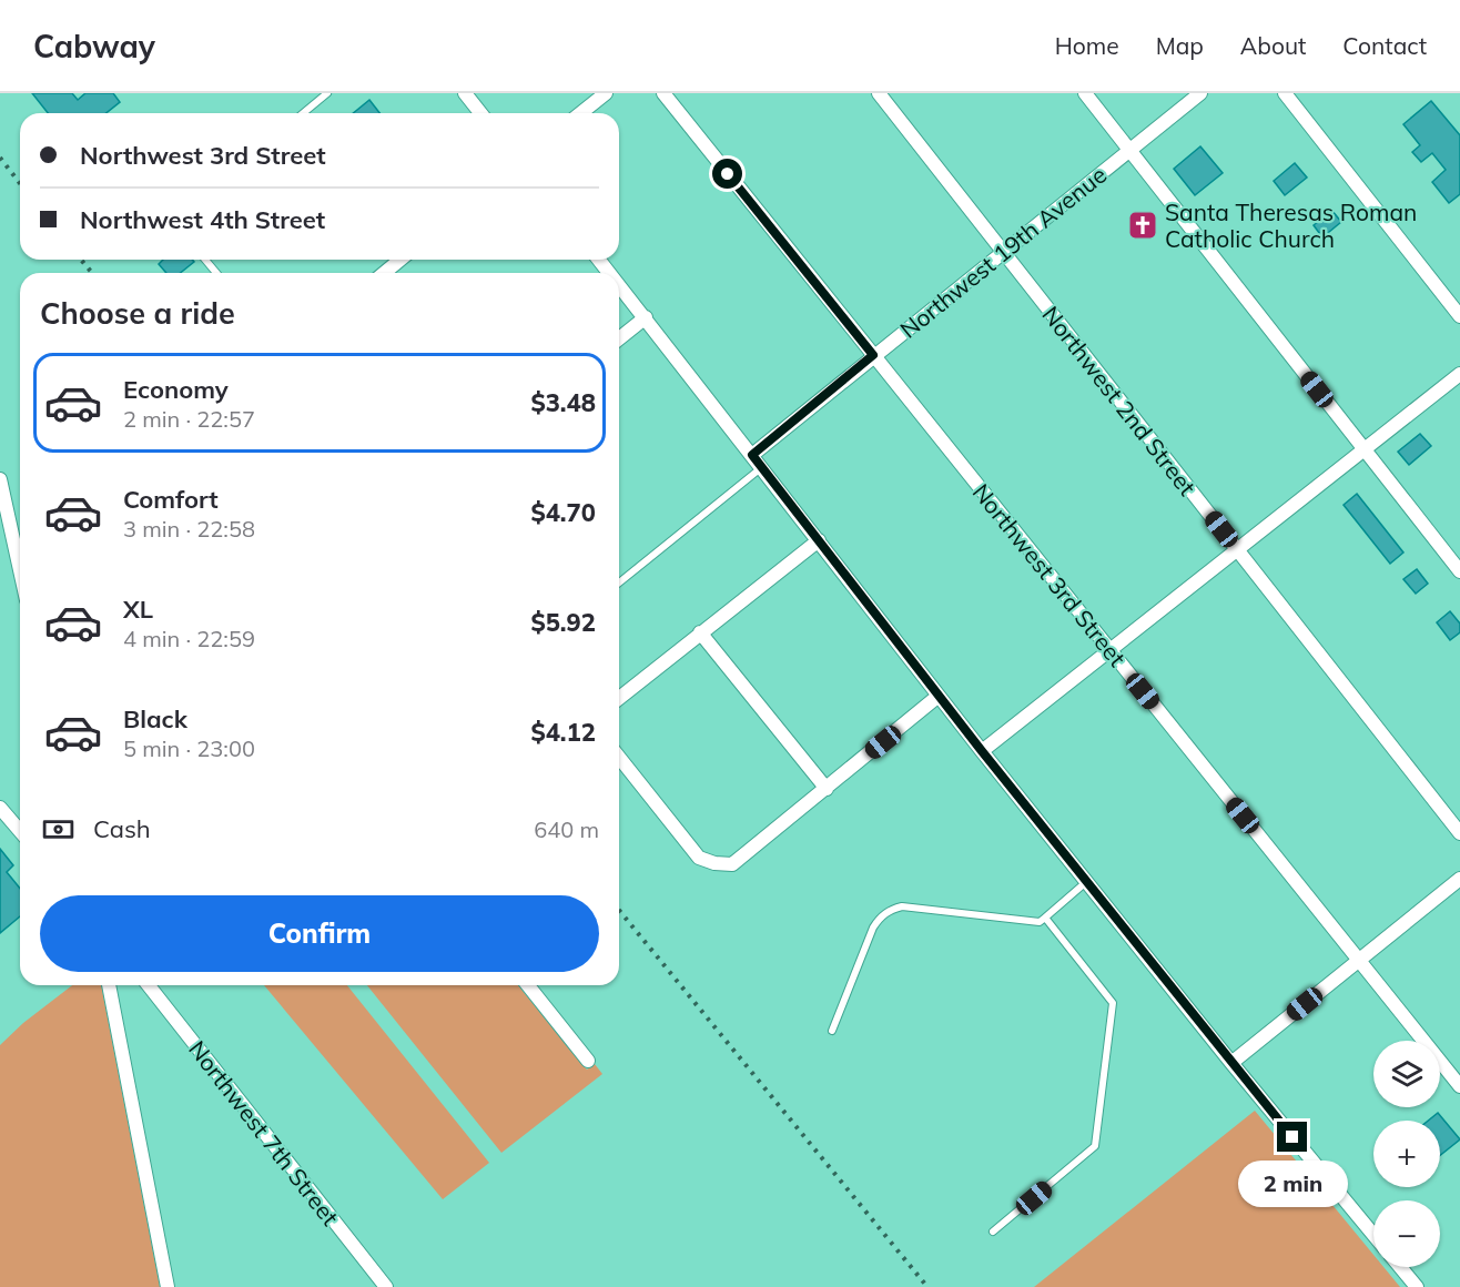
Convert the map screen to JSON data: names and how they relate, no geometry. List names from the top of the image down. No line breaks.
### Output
{"streets":{"street":["Northwest 19th Avenue","Northwest 2nd Street","Northwest 3rd Street","Northwest 7th Street"]},"crossings":[["Northwest 19th Avenue","Northwest 2nd Street"],["Northwest 19th Avenue","Northwest 3rd Street"]],"places":{"church":["Santa Theresas Roman Catholic Church"]},"page":{"header":"Cabway","nav":["Home","Map","About","Contact"],"banner":["Northwest 3rd Street","Northwest 4th Street"],"heading":"Choose a ride","list":[{"name":"Economy","note":"2 min · 22:57","value":"$3.48"},{"name":"Comfort","note":"3 min · 22:58","value":"$4.70"},{"name":"XL","note":"4 min · 22:59","value":"$5.92"},{"name":"Black","note":"5 min · 23:00","value":"$4.12"}],"pay":["Cash","640 m"],"buttons":"Confirm","map_buttons":["+","−"],"bubble":"2 min"}}
